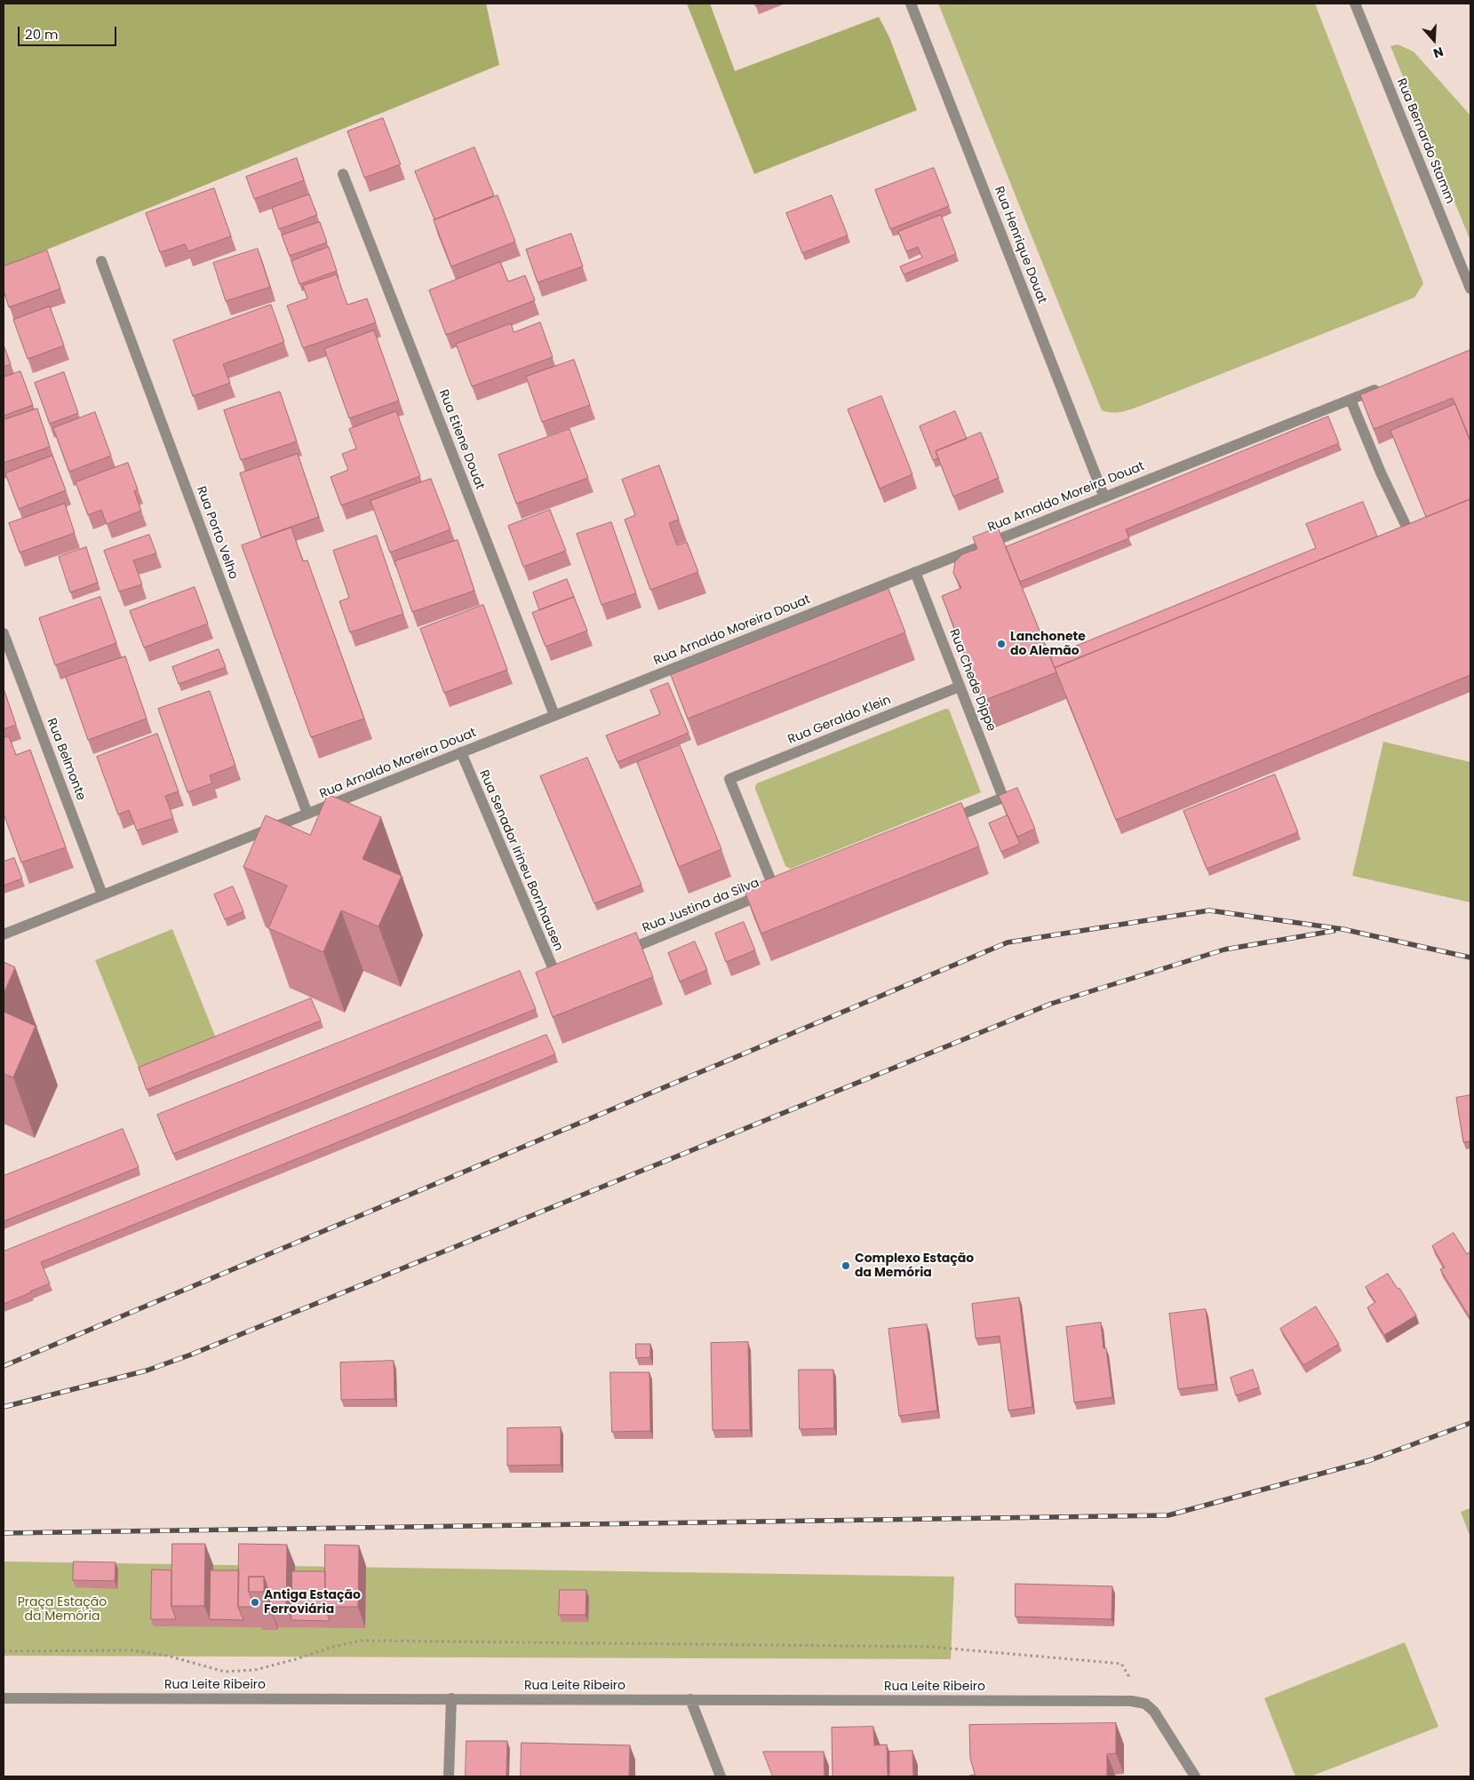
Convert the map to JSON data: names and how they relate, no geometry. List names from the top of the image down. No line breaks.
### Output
{"streets":{"street":["Rua Bernardo Stamm","Rua Henrique Douat","Rua Etiene Douat","Rua Arnaldo Moreira Douat","Rua Porto Velho","Rua Chede Dippe","Rua Geraldo Klein","Rua Belmonte","Rua Senador Irineu Bornhausen","Rua Justina da Silva","Rua Leite Ribeiro"]},"crossings":[["Rua Henrique Douat","Rua Arnaldo Moreira Douat"],["Rua Etiene Douat","Rua Arnaldo Moreira Douat"],["Rua Arnaldo Moreira Douat","Rua Porto Velho"],["Rua Arnaldo Moreira Douat","Rua Chede Dippe"],["Rua Arnaldo Moreira Douat","Rua Belmonte"],["Rua Arnaldo Moreira Douat","Rua Senador Irineu Bornhausen"],["Rua Chede Dippe","Rua Geraldo Klein"],["Rua Geraldo Klein","Rua Justina da Silva"]],"parks":["Praça Estação da Memória"],"places":["Lanchonete do Alemão","Complexo Estação da Memória","Antiga Estação Ferroviária"],"scale_bar":"20 m","north":"bottom"}
